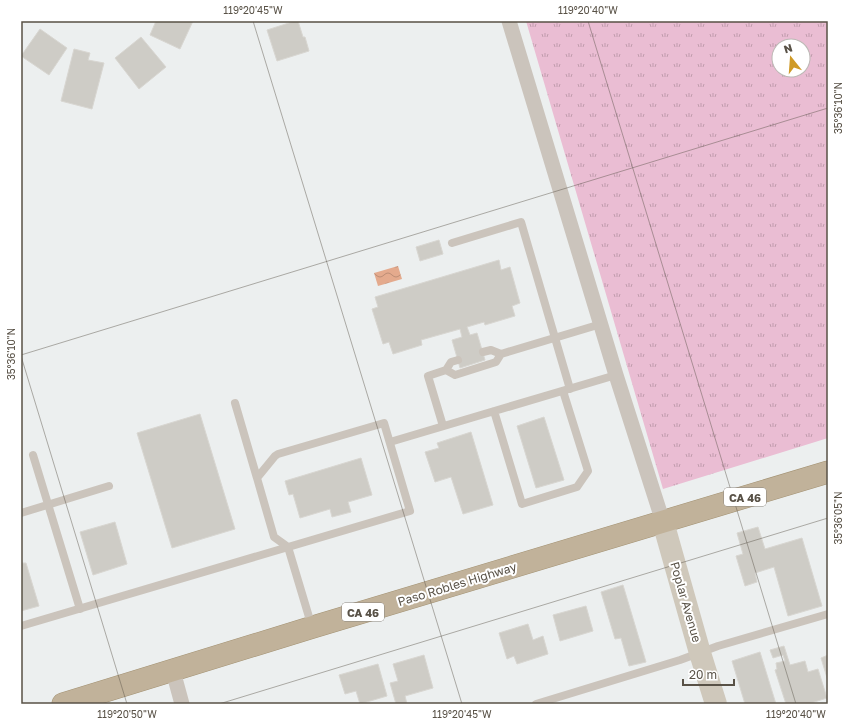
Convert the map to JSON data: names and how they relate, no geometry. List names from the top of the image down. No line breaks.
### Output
{"streets":{"highway":["CA 46","Paso Robles Highway"],"main road":["Poplar Avenue"]},"crossings":[["Paso Robles Highway","Poplar Avenue"]],"scale_bar":"20 m","north":"top","coordinates":["119°20'45\"W","119°20'40\"W","35°36'10\"N","35°36'05\"N","119°20'50\"W"]}
